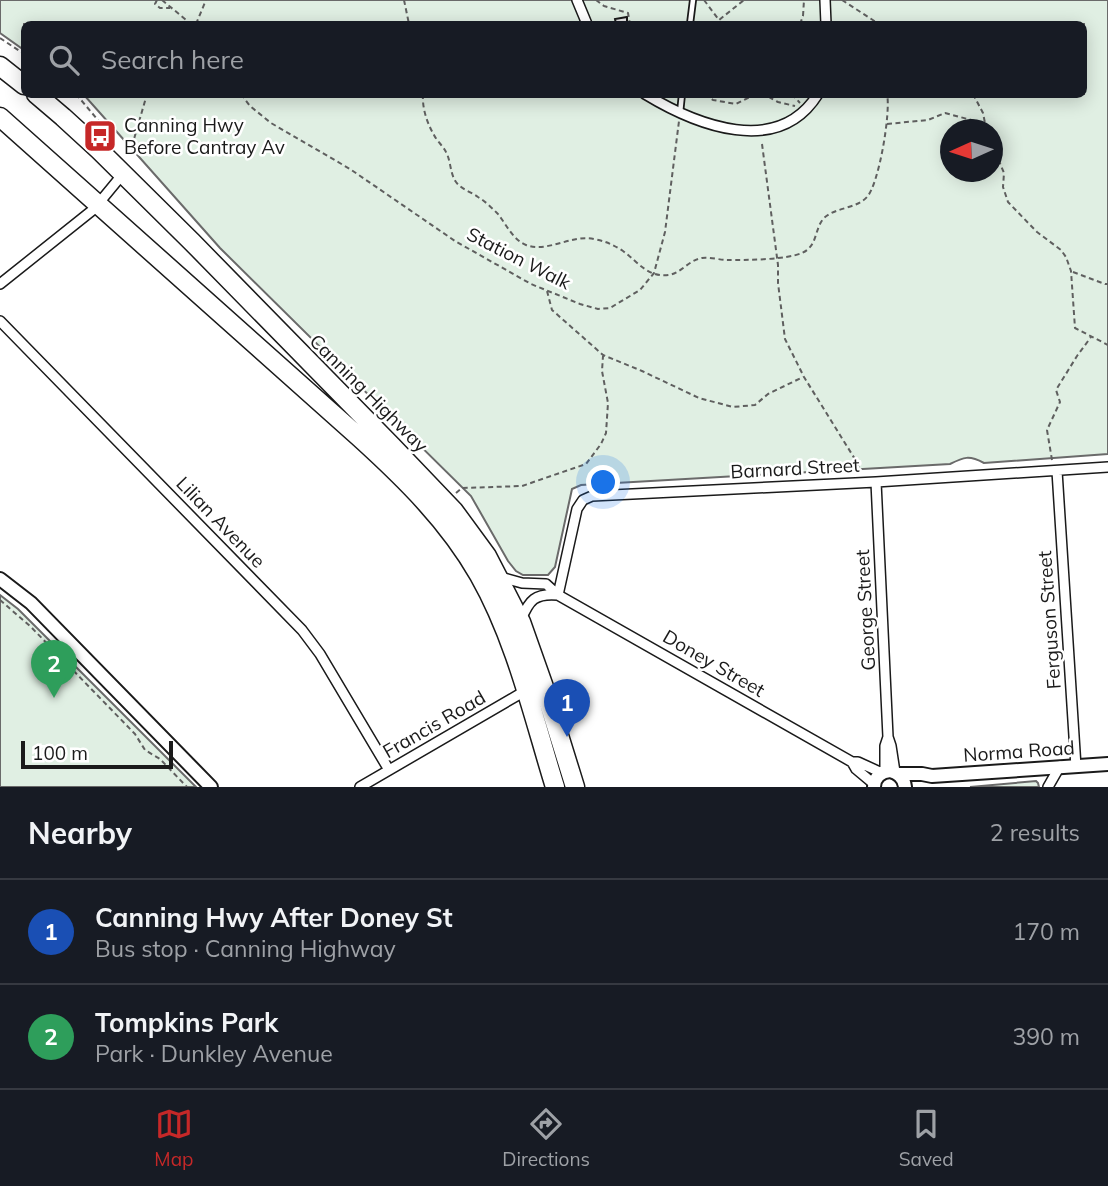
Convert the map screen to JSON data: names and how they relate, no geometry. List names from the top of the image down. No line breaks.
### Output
{"streets":{"highway":["Canning Highway"],"street":["Barnard Street","Lilian Avenue","George Street","Ferguson Street","Doney Street","Francis Road","Norma Road"],"path":["Station Walk"]},"crossings":[["Canning Highway","Doney Street"],["Canning Highway","Francis Road"],["Barnard Street","George Street"],["Barnard Street","Ferguson Street"],["Barnard Street","Doney Street"],["Lilian Avenue","Francis Road"],["George Street","Doney Street"],["George Street","Norma Road"],["Ferguson Street","Norma Road"],["Doney Street","Norma Road"]],"places":{"bus stop":["Canning Hwy Before Cantray Av"]},"scale_bar":"100 m","north":"left","page":{"search":"Search here","pins":["2","1"],"scale":"100 m","heading":["Nearby","2 results"],"list":[{"mark":"1","name":"Canning Hwy After Doney St","note":"Bus stop · Canning Highway","value":"170 m"},{"mark":"2","name":"Tompkins Park","note":"Park · Dunkley Avenue","value":"390 m"}],"nav":["Map","Directions","Saved"]}}
